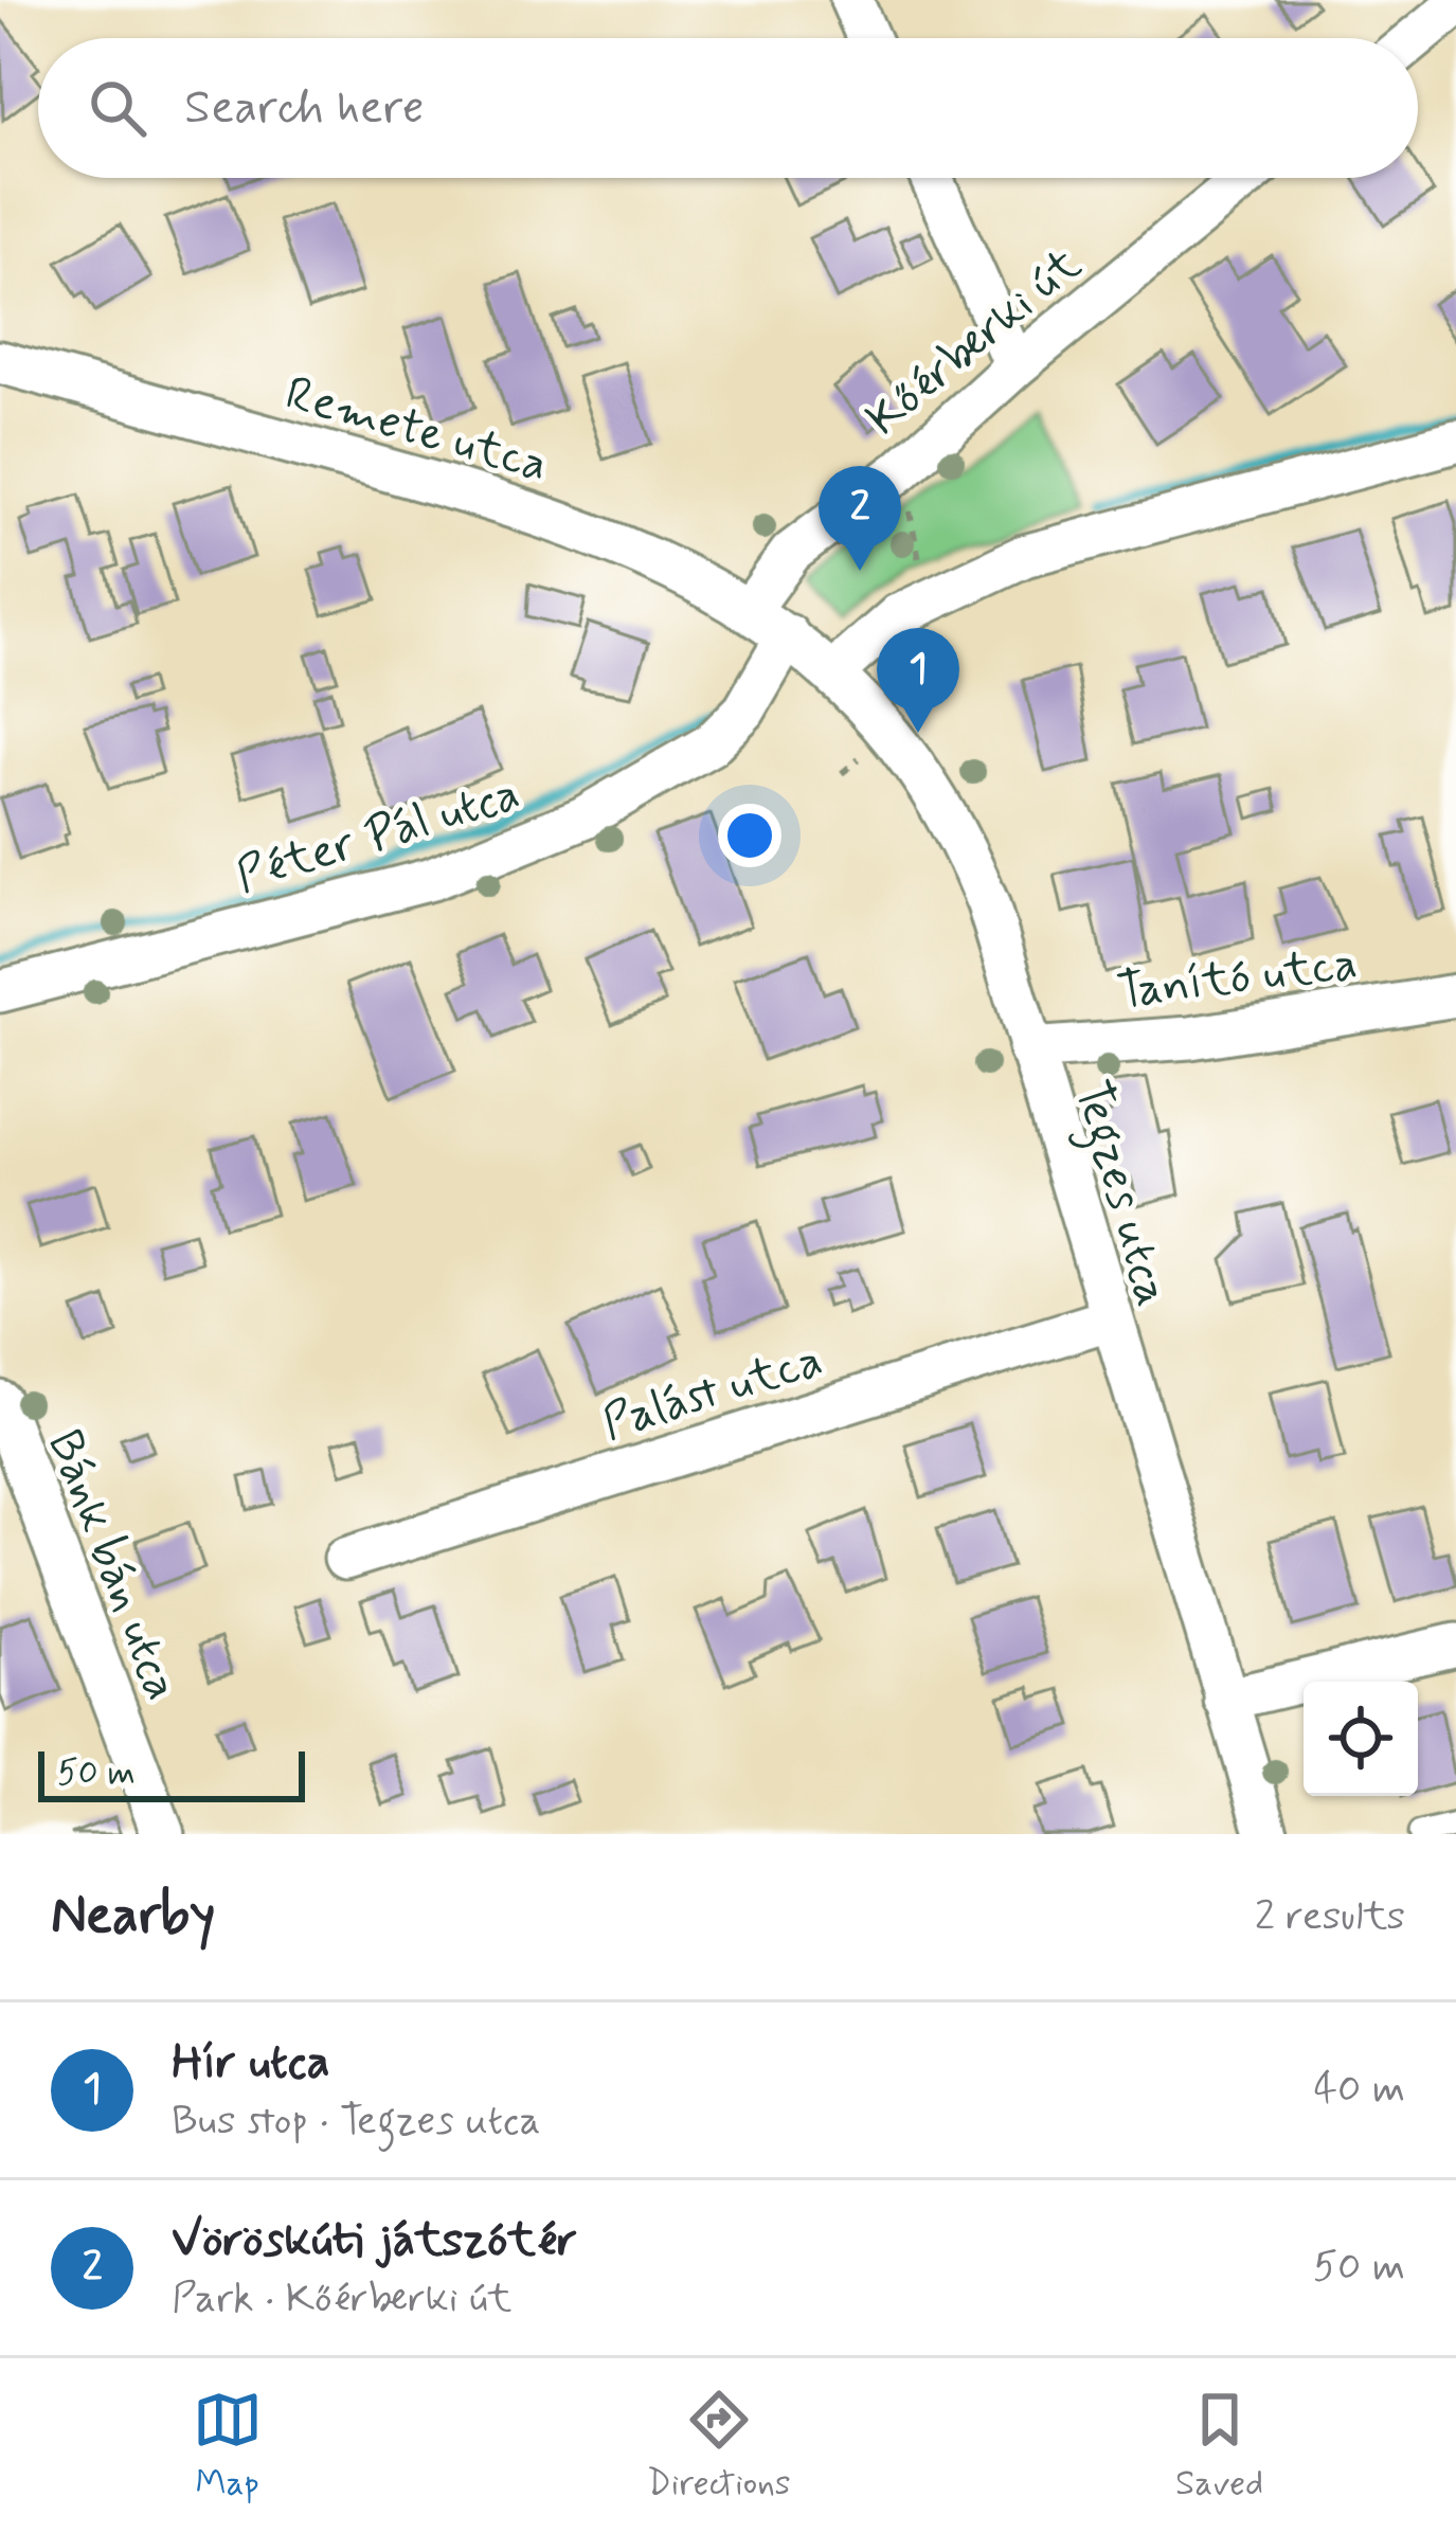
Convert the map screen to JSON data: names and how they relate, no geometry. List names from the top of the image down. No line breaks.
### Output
{"streets":{"street":["Kőérberki út","Remete utca","Péter Pál utca","Tanító utca","Tegzes utca","Palást utca","Bánk bán utca"]},"crossings":[["Kőérberki út","Remete utca"],["Remete utca","Péter Pál utca"],["Remete utca","Tegzes utca"],["Péter Pál utca","Tegzes utca"],["Tanító utca","Tegzes utca"],["Tegzes utca","Palást utca"]],"scale_bar":"50 m","page":{"search":"Search here","pins":["2","1"],"scale":"50 m","heading":["Nearby","2 results"],"list":[{"mark":"1","name":"Hír utca","note":"Bus stop · Tegzes utca","value":"40 m"},{"mark":"2","name":"Vöröskúti játszótér","note":"Park · Kőérberki út","value":"50 m"}],"nav":["Map","Directions","Saved"]}}
